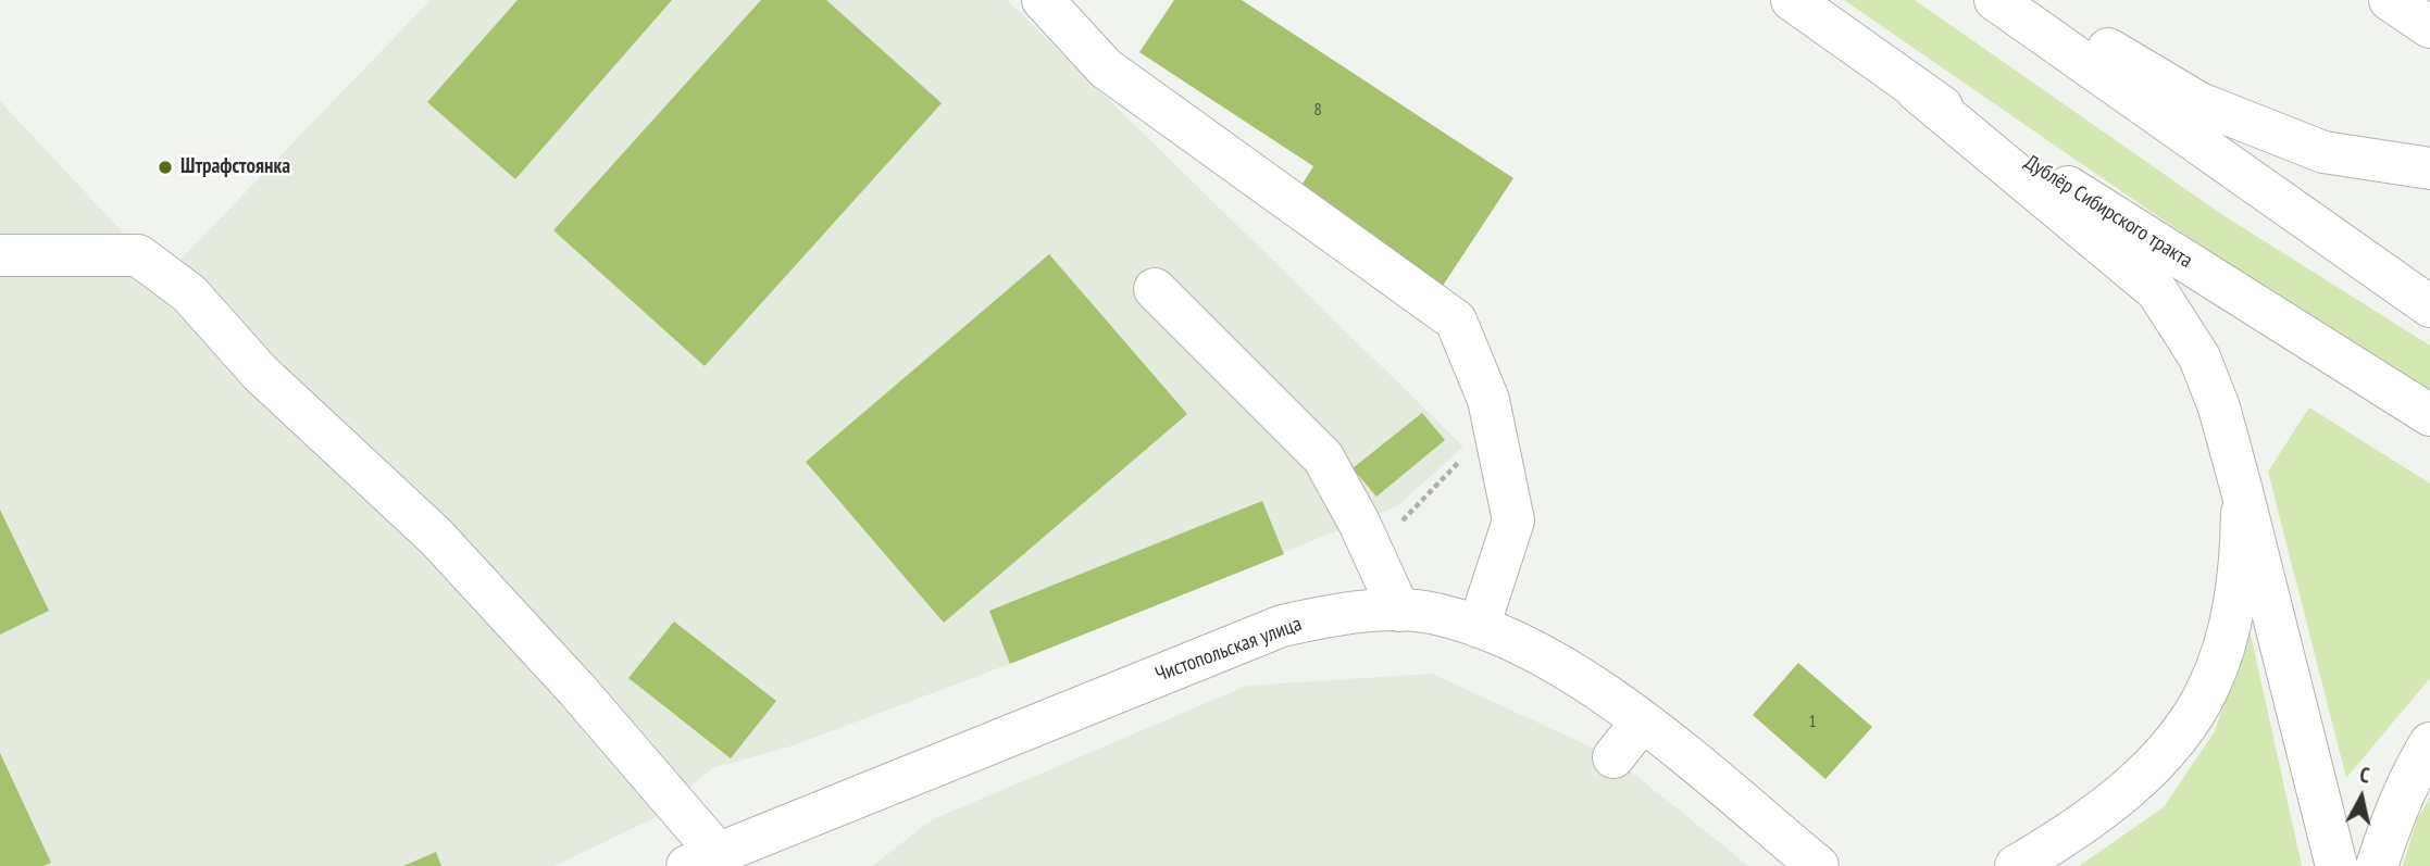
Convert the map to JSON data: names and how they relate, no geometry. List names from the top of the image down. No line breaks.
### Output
{"streets":{"main road":["Дублёр Сибирского тракта","Чистопольская улица"]},"places":["Штрафстоянка"],"house_numbers":["8","1"],"north":"top"}
